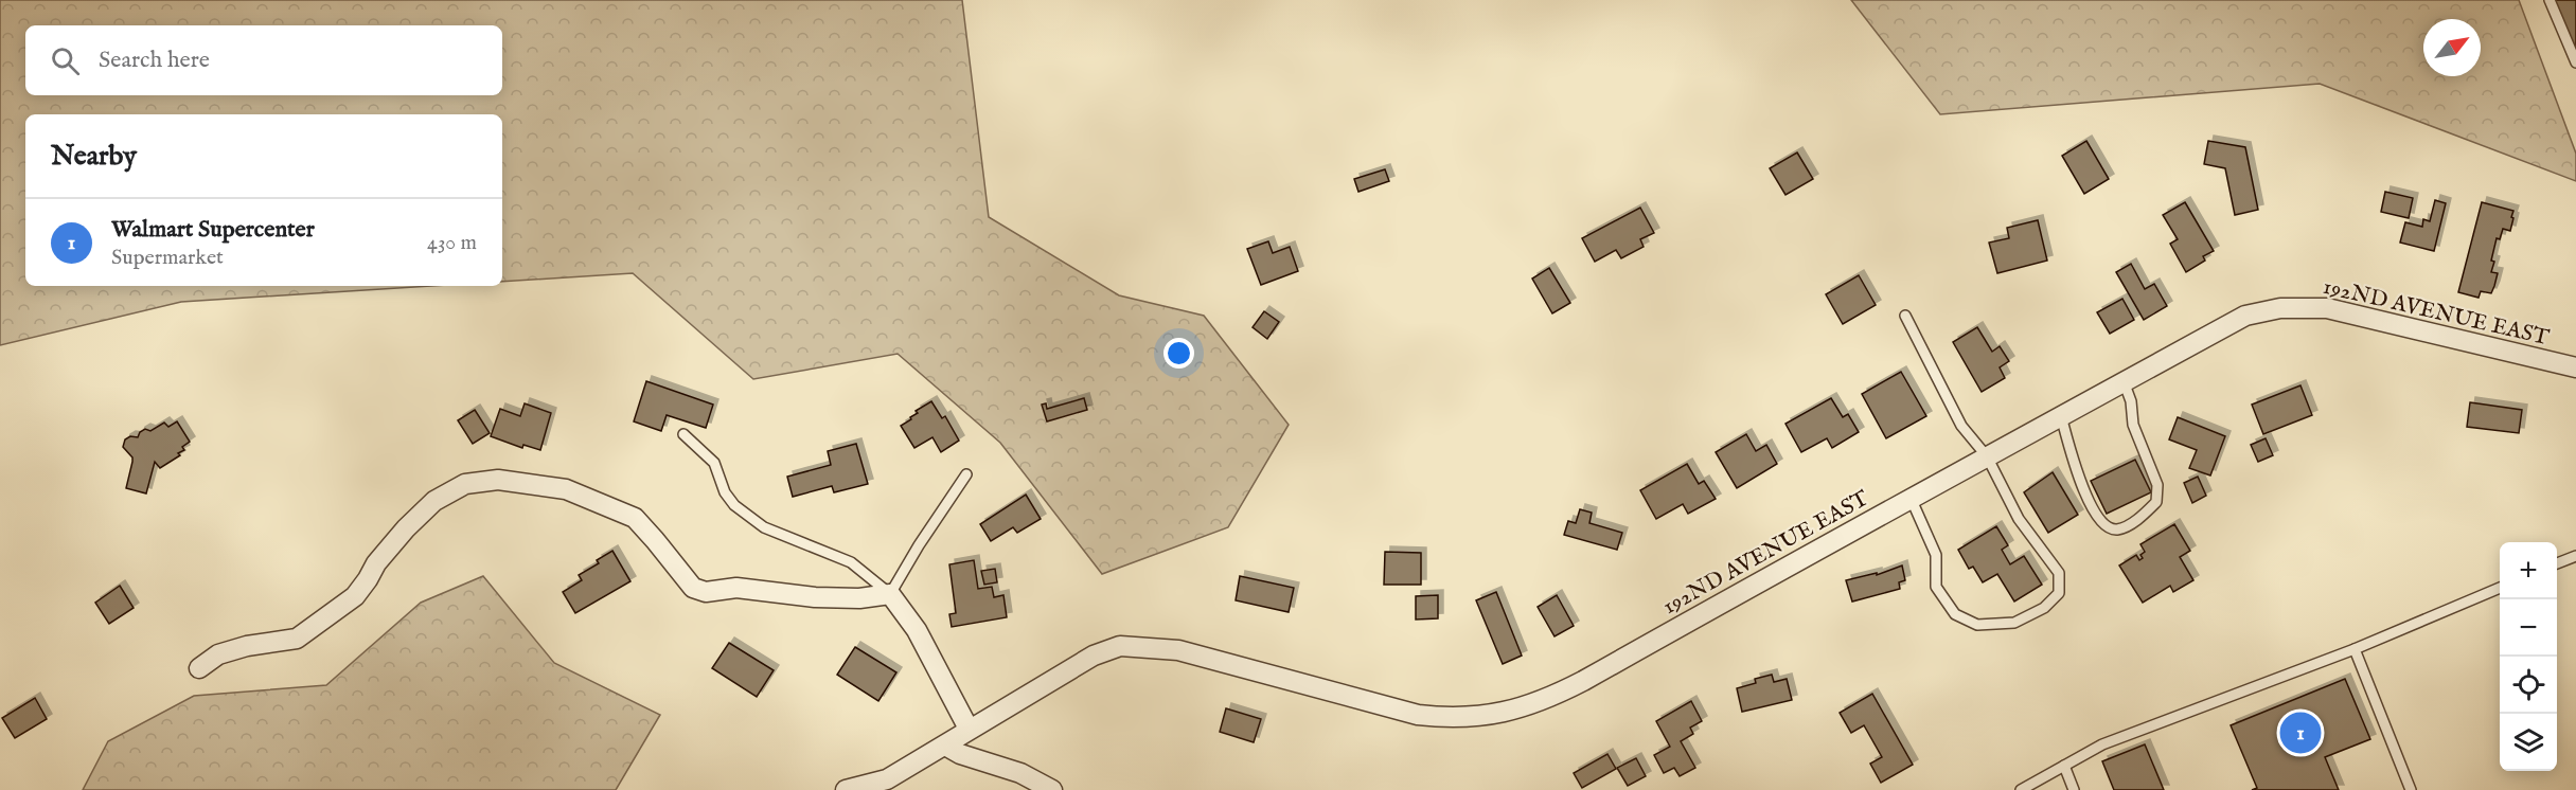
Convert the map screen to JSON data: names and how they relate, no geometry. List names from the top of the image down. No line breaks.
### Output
{"streets":{"street":["192ND AVENUE EAST"]},"north":"top right","page":{"search":"Search here","heading":"Nearby","list":[{"mark":"1","name":"Walmart Supercenter","note":"Supermarket","value":"430 m"}],"map_buttons":["+","−"],"pins":"1"}}
